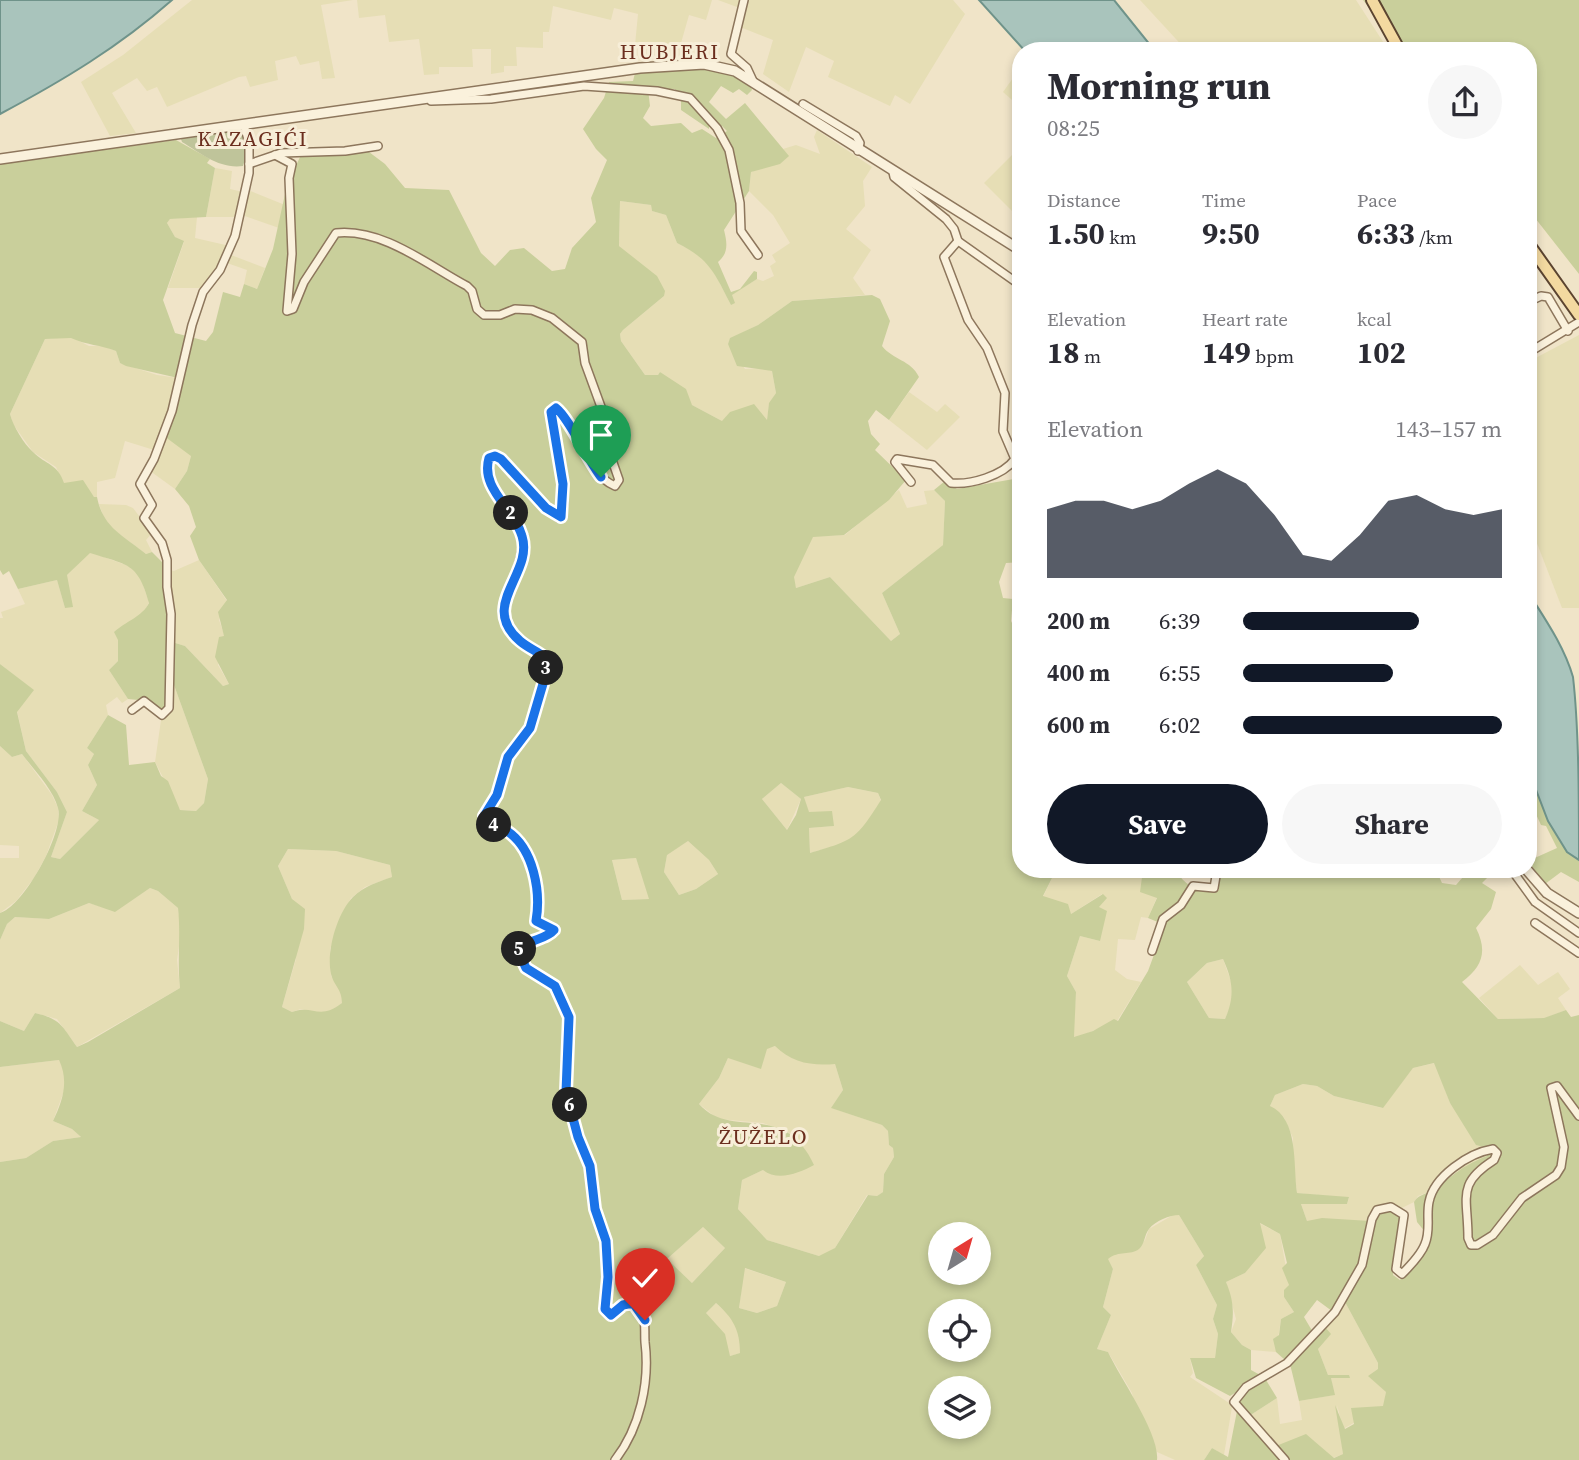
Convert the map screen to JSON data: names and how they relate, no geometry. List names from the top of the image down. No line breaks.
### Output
{"districts":["HUBJERI","KAZAGIĆI","ŽUŽELO"],"north":"top right","page":{"heading":["Morning run","08:25"],"stats":[["Distance","1.50 km"],["Time","9:50"],["Pace","6:33 /km"],["Elevation","18 m"],["Heart rate","149 bpm"],["kcal","102"]],"chart":["Elevation","143–157 m"],"pins":["2","3","4","5","6"],"list":[{"name":"200 m","note":"6:39"},{"name":"400 m","note":"6:55"},{"name":"600 m","note":"6:02"}],"buttons":["Save","Share"]}}
